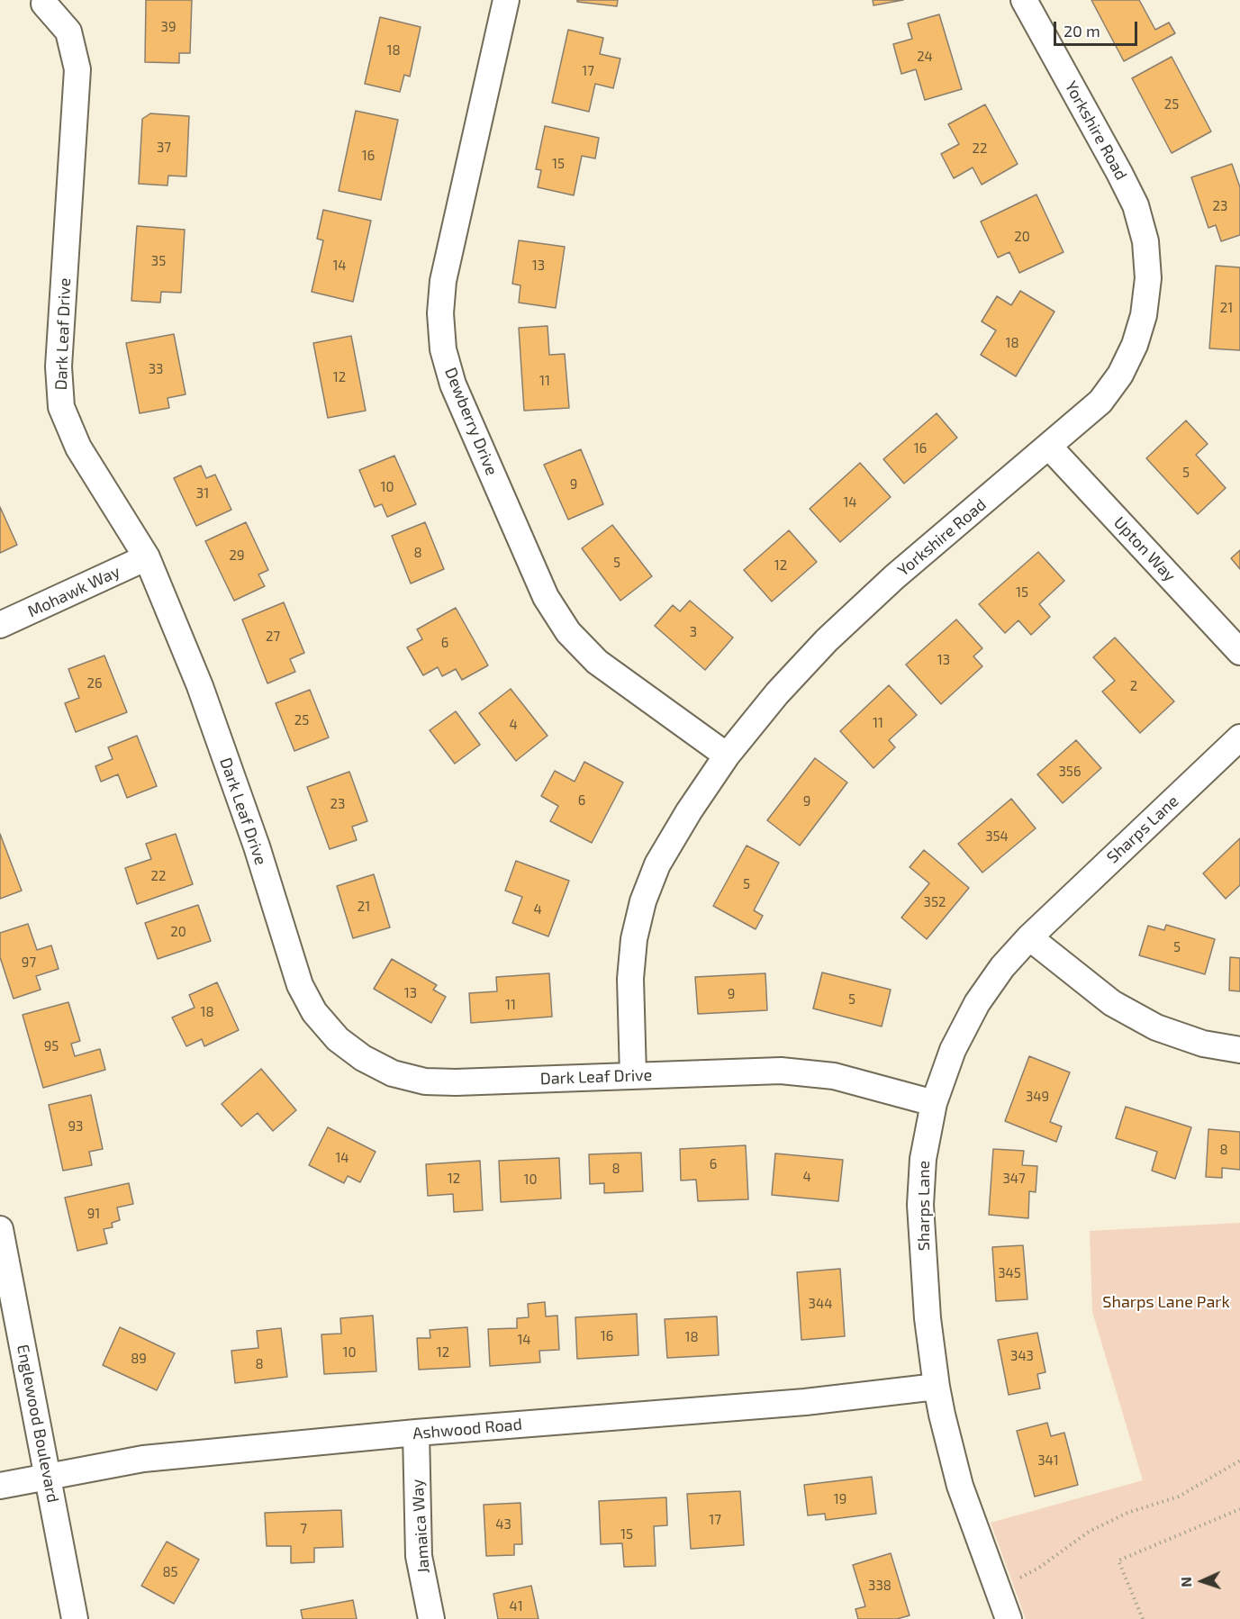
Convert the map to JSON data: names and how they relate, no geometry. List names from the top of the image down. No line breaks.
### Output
{"streets":{"street":["Yorkshire Road","Dark Leaf Drive","Dewberry Drive","Upton Way","Mohawk Way","Sharps Lane","Englewood Boulevard","Ashwood Road","Jamaica Way"]},"crossings":[["Yorkshire Road","Dark Leaf Drive"],["Yorkshire Road","Dewberry Drive"],["Yorkshire Road","Upton Way"],["Dark Leaf Drive","Mohawk Way"],["Dark Leaf Drive","Sharps Lane"],["Sharps Lane","Ashwood Road"],["Englewood Boulevard","Ashwood Road"],["Ashwood Road","Jamaica Way"]],"parks":["Sharps Lane Park"],"house_numbers":["39","18","24","17","25","37","22","16","15","23","20","35","14","13","21","18","33","12","11","16","5","9","10","31","14","8","29","5","12","15","3","27","6","13","26","2","25","11","4","356","6","9","23","354","22","5","352","21","4","20","5","97","13","9","5","11","18","95","349","93","8","14","6","8","4","12","347","10","91","345","344","16","18","14","10","12","343","89","8","341","19","17","43","7","15","85","338","41"],"scale_bar":"20 m","north":"left"}
